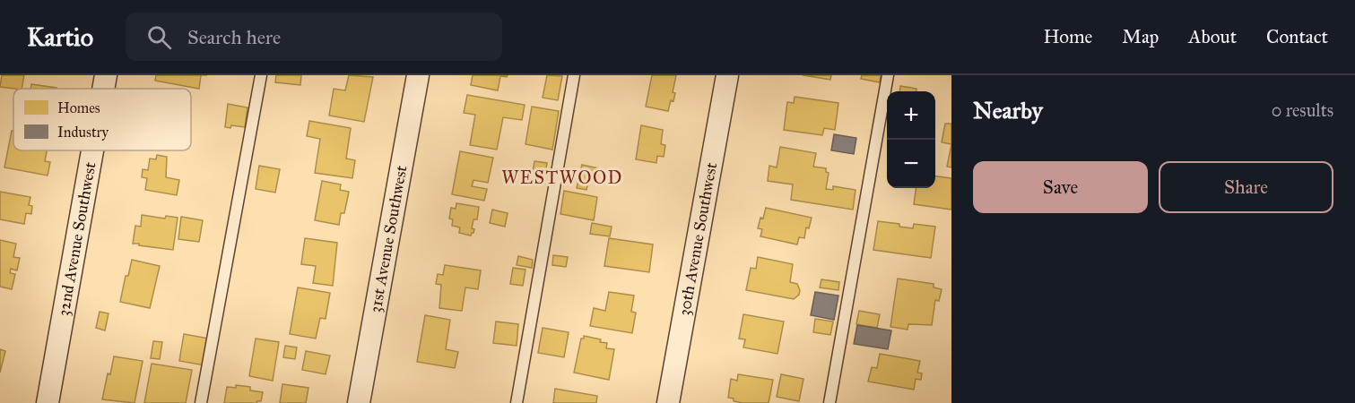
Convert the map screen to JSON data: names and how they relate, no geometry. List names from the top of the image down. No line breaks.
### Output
{"streets":{"street":["32nd Avenue Southwest","31st Avenue Southwest","30th Avenue Southwest"]},"districts":["WESTWOOD"],"legend":["Homes","Industry"],"page":{"header":"Kartio","search":"Search here","nav":["Home","Map","About","Contact"],"heading":["Nearby","0 results"],"map_buttons":["+","−"],"buttons":["Save","Share"]}}
